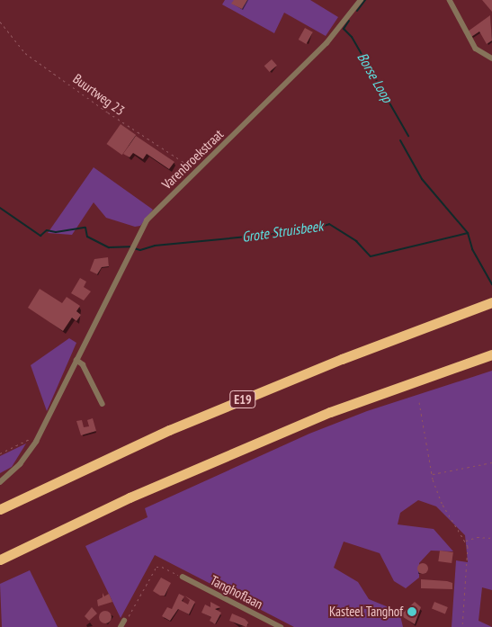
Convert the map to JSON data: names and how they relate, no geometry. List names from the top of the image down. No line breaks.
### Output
{"streets":{"highway":["E19"],"street":["Varenbroekstraat","Tanghoflaan"],"path":["Buurtweg 23"]},"crossings":[["Buurtweg 23","Varenbroekstraat"]],"water":["Borse Loop","Grote Struisbeek"],"places":["Kasteel Tanghof"]}
